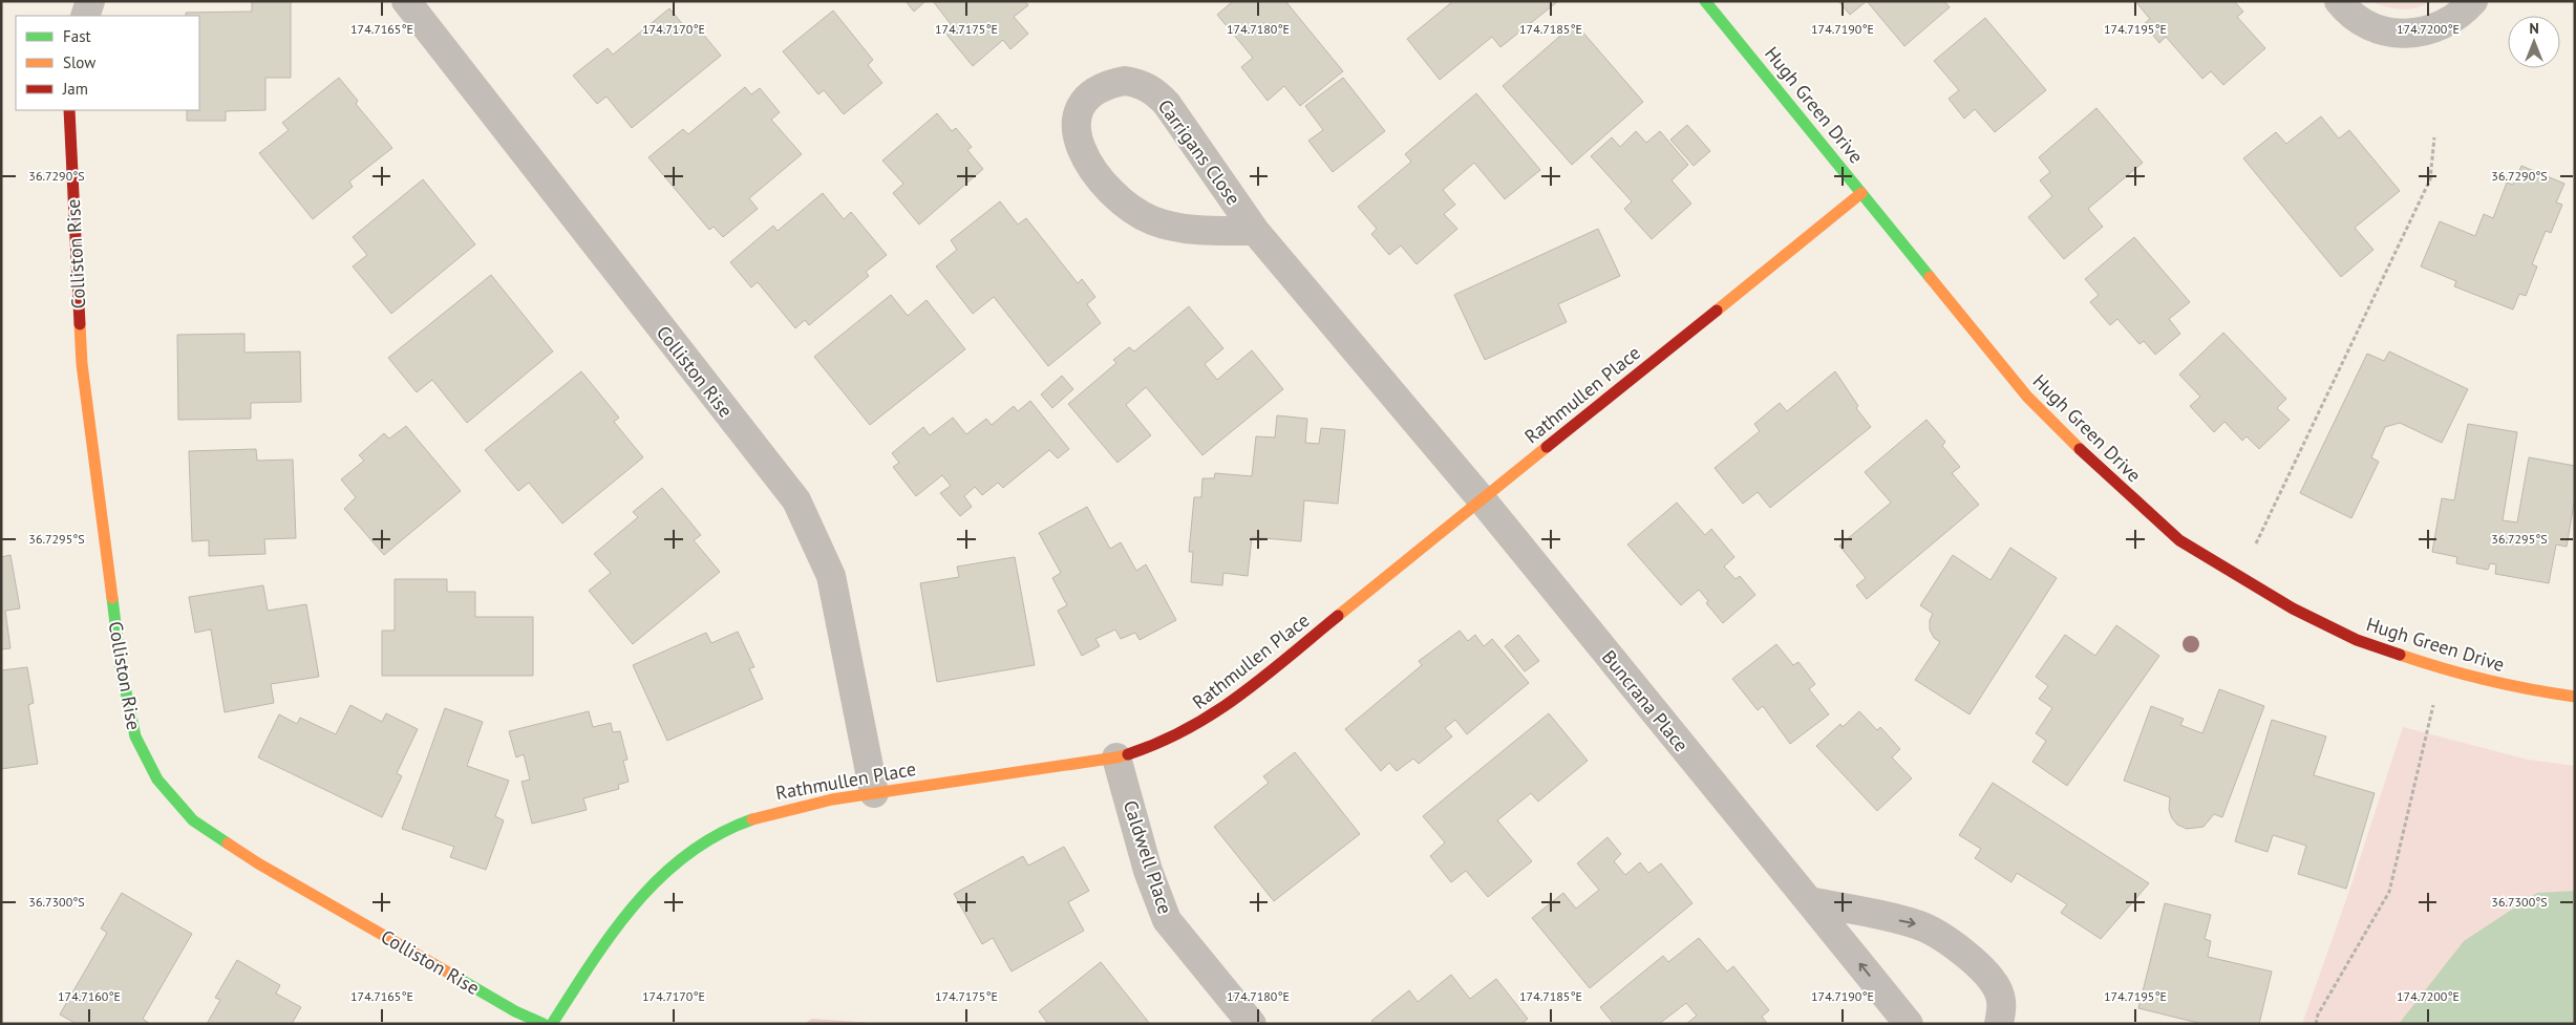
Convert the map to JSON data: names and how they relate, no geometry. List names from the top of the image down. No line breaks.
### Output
{"streets":{"street":["Hugh Green Drive","Carrigans Close","Colliston Rise","Rathmullen Place","Buncrana Place","Caldwell Place"]},"crossings":[["Hugh Green Drive","Rathmullen Place"],["Carrigans Close","Rathmullen Place"],["Carrigans Close","Buncrana Place"],["Colliston Rise","Rathmullen Place"],["Rathmullen Place","Buncrana Place"],["Rathmullen Place","Caldwell Place"]],"legend":["Fast","Slow","Jam"],"north":"top","coordinates":["174.7165°E","174.7170°E","174.7175°E","174.7180°E","174.7185°E","174.7190°E","174.7195°E","174.7200°E","36.7290°S","36.7295°S","36.7300°S","174.7160°E"]}
